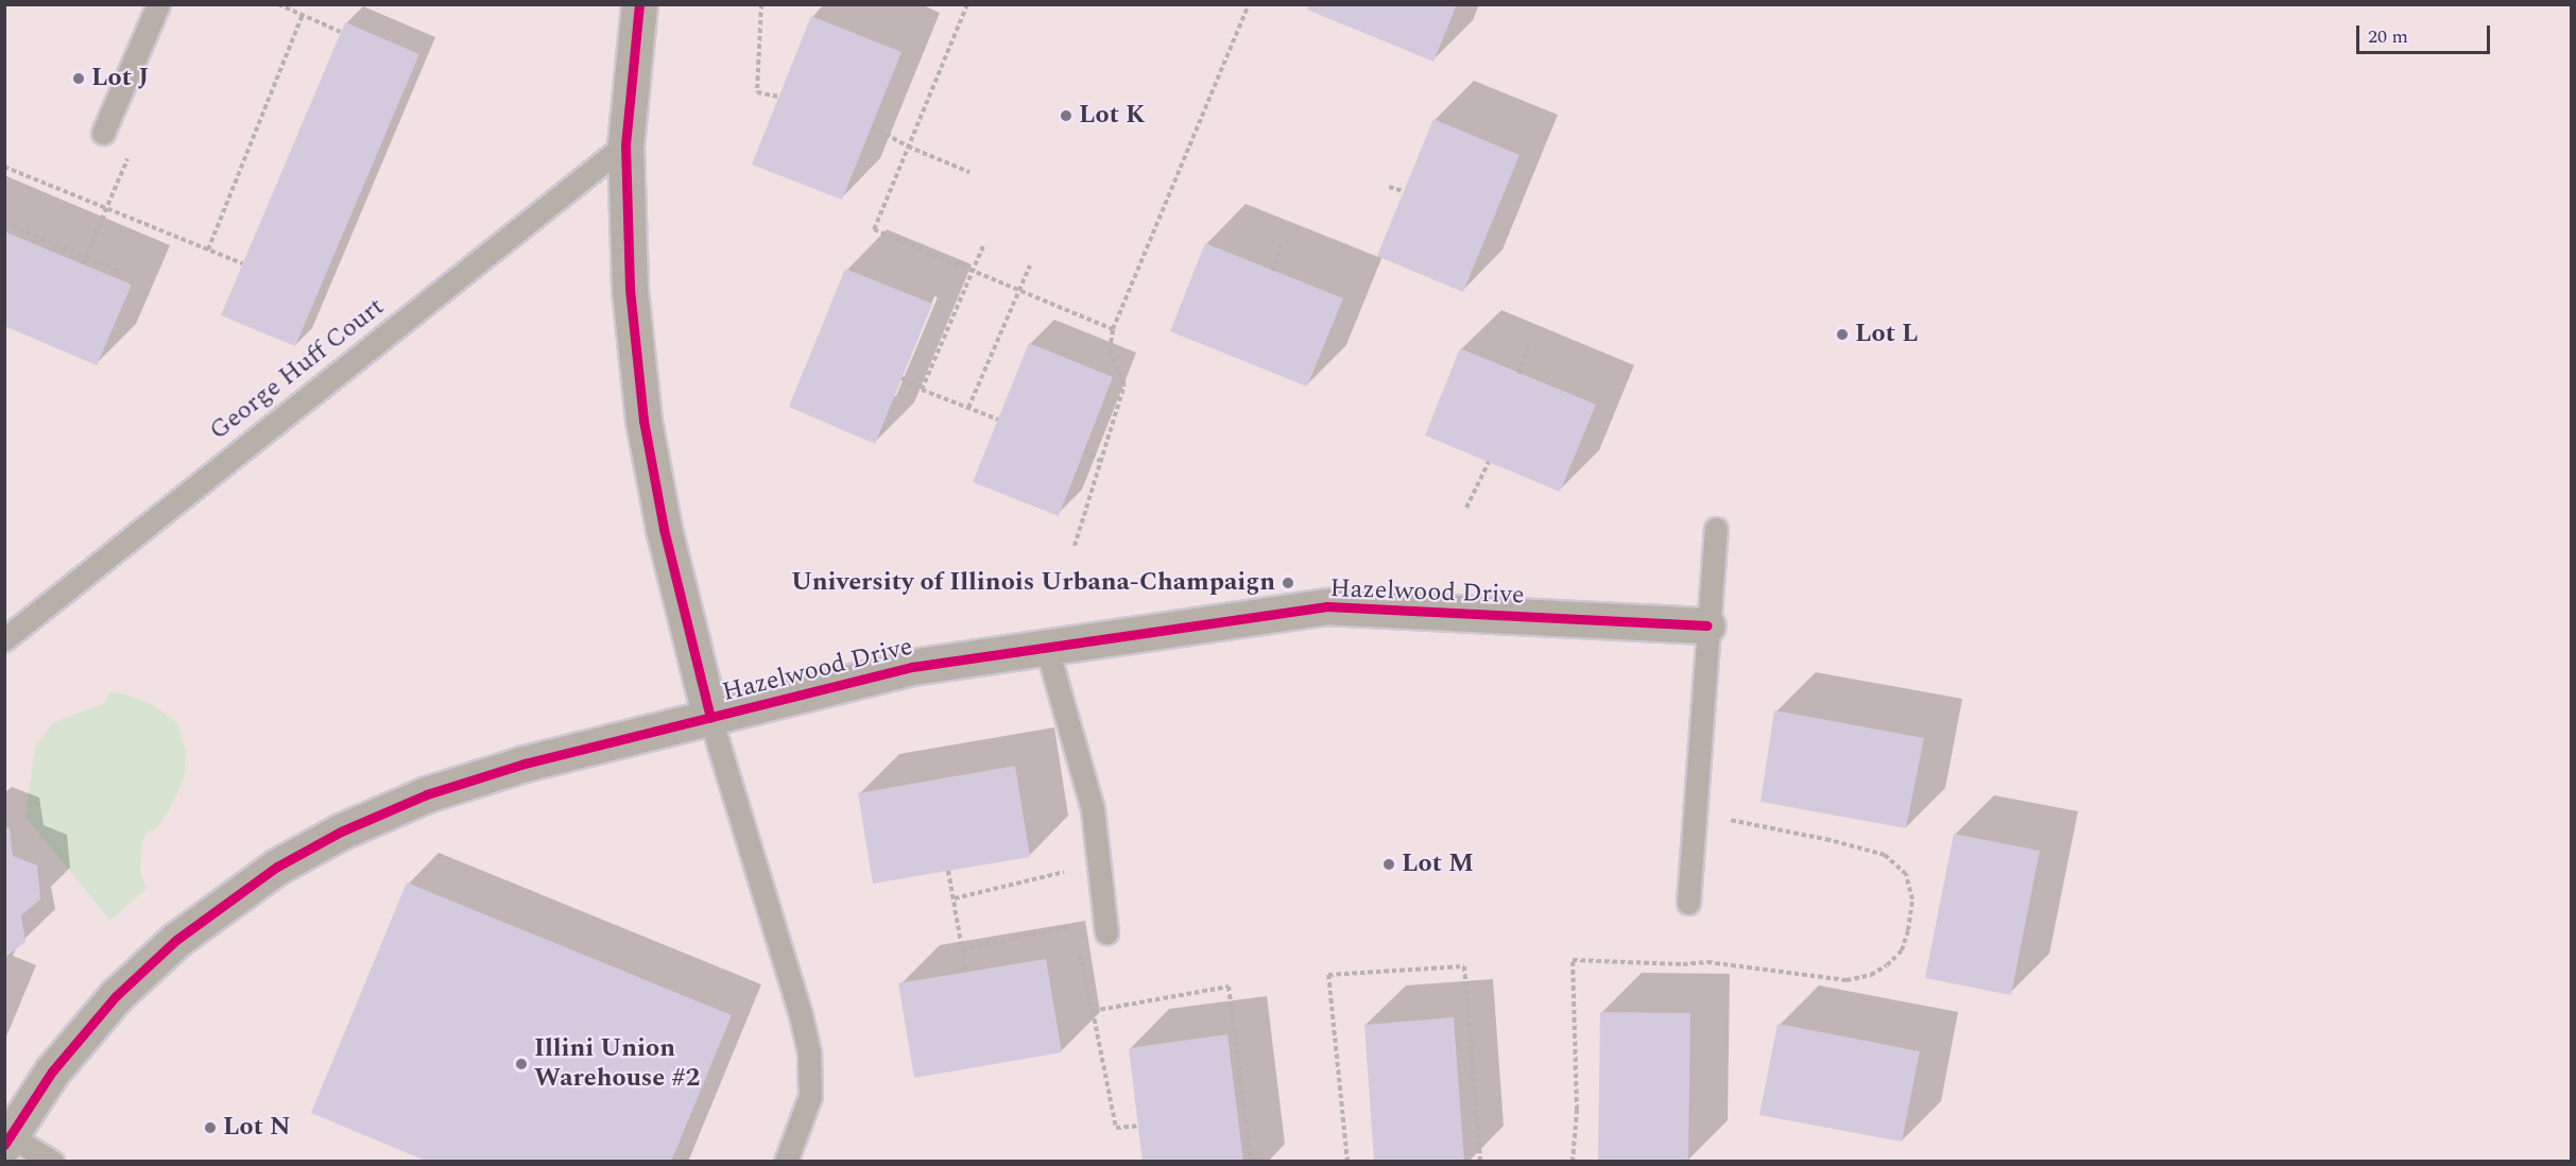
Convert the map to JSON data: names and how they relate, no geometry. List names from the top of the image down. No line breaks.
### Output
{"streets":{"street":["Hazelwood Drive"],"lane":["George Huff Court"]},"places":["Lot J","Lot K","Lot L","University of Illinois Urbana-Champaign","Lot M","Illini Union Warehouse #2","Lot N"],"scale_bar":"20 m"}
